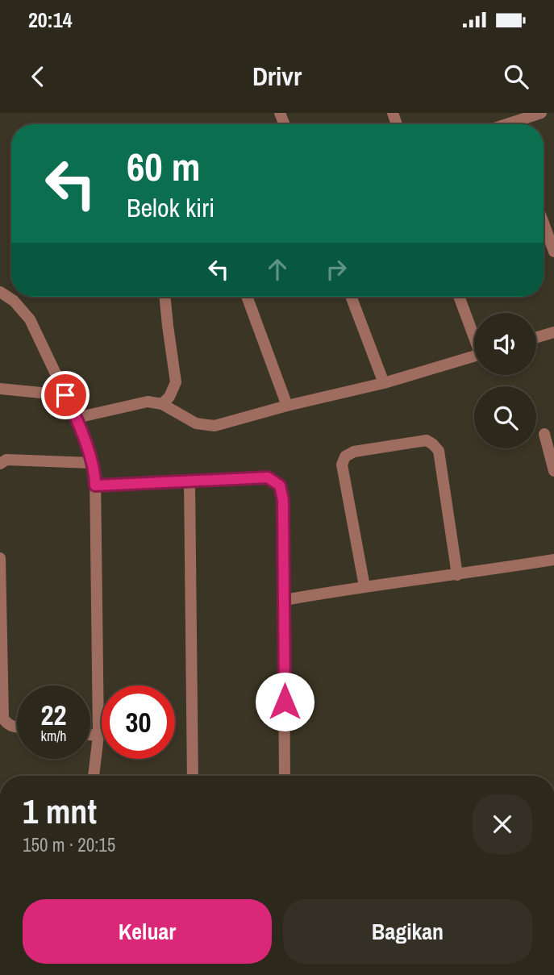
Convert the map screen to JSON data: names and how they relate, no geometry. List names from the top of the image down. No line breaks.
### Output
{"page":{"status":"20:14","header":"Drivr","turn":["60 m","Belok kiri"],"speed":"22 km/h","limit":"30","heading":["1 mnt","150 m · 20:15"],"buttons":["Keluar","Bagikan"]}}
